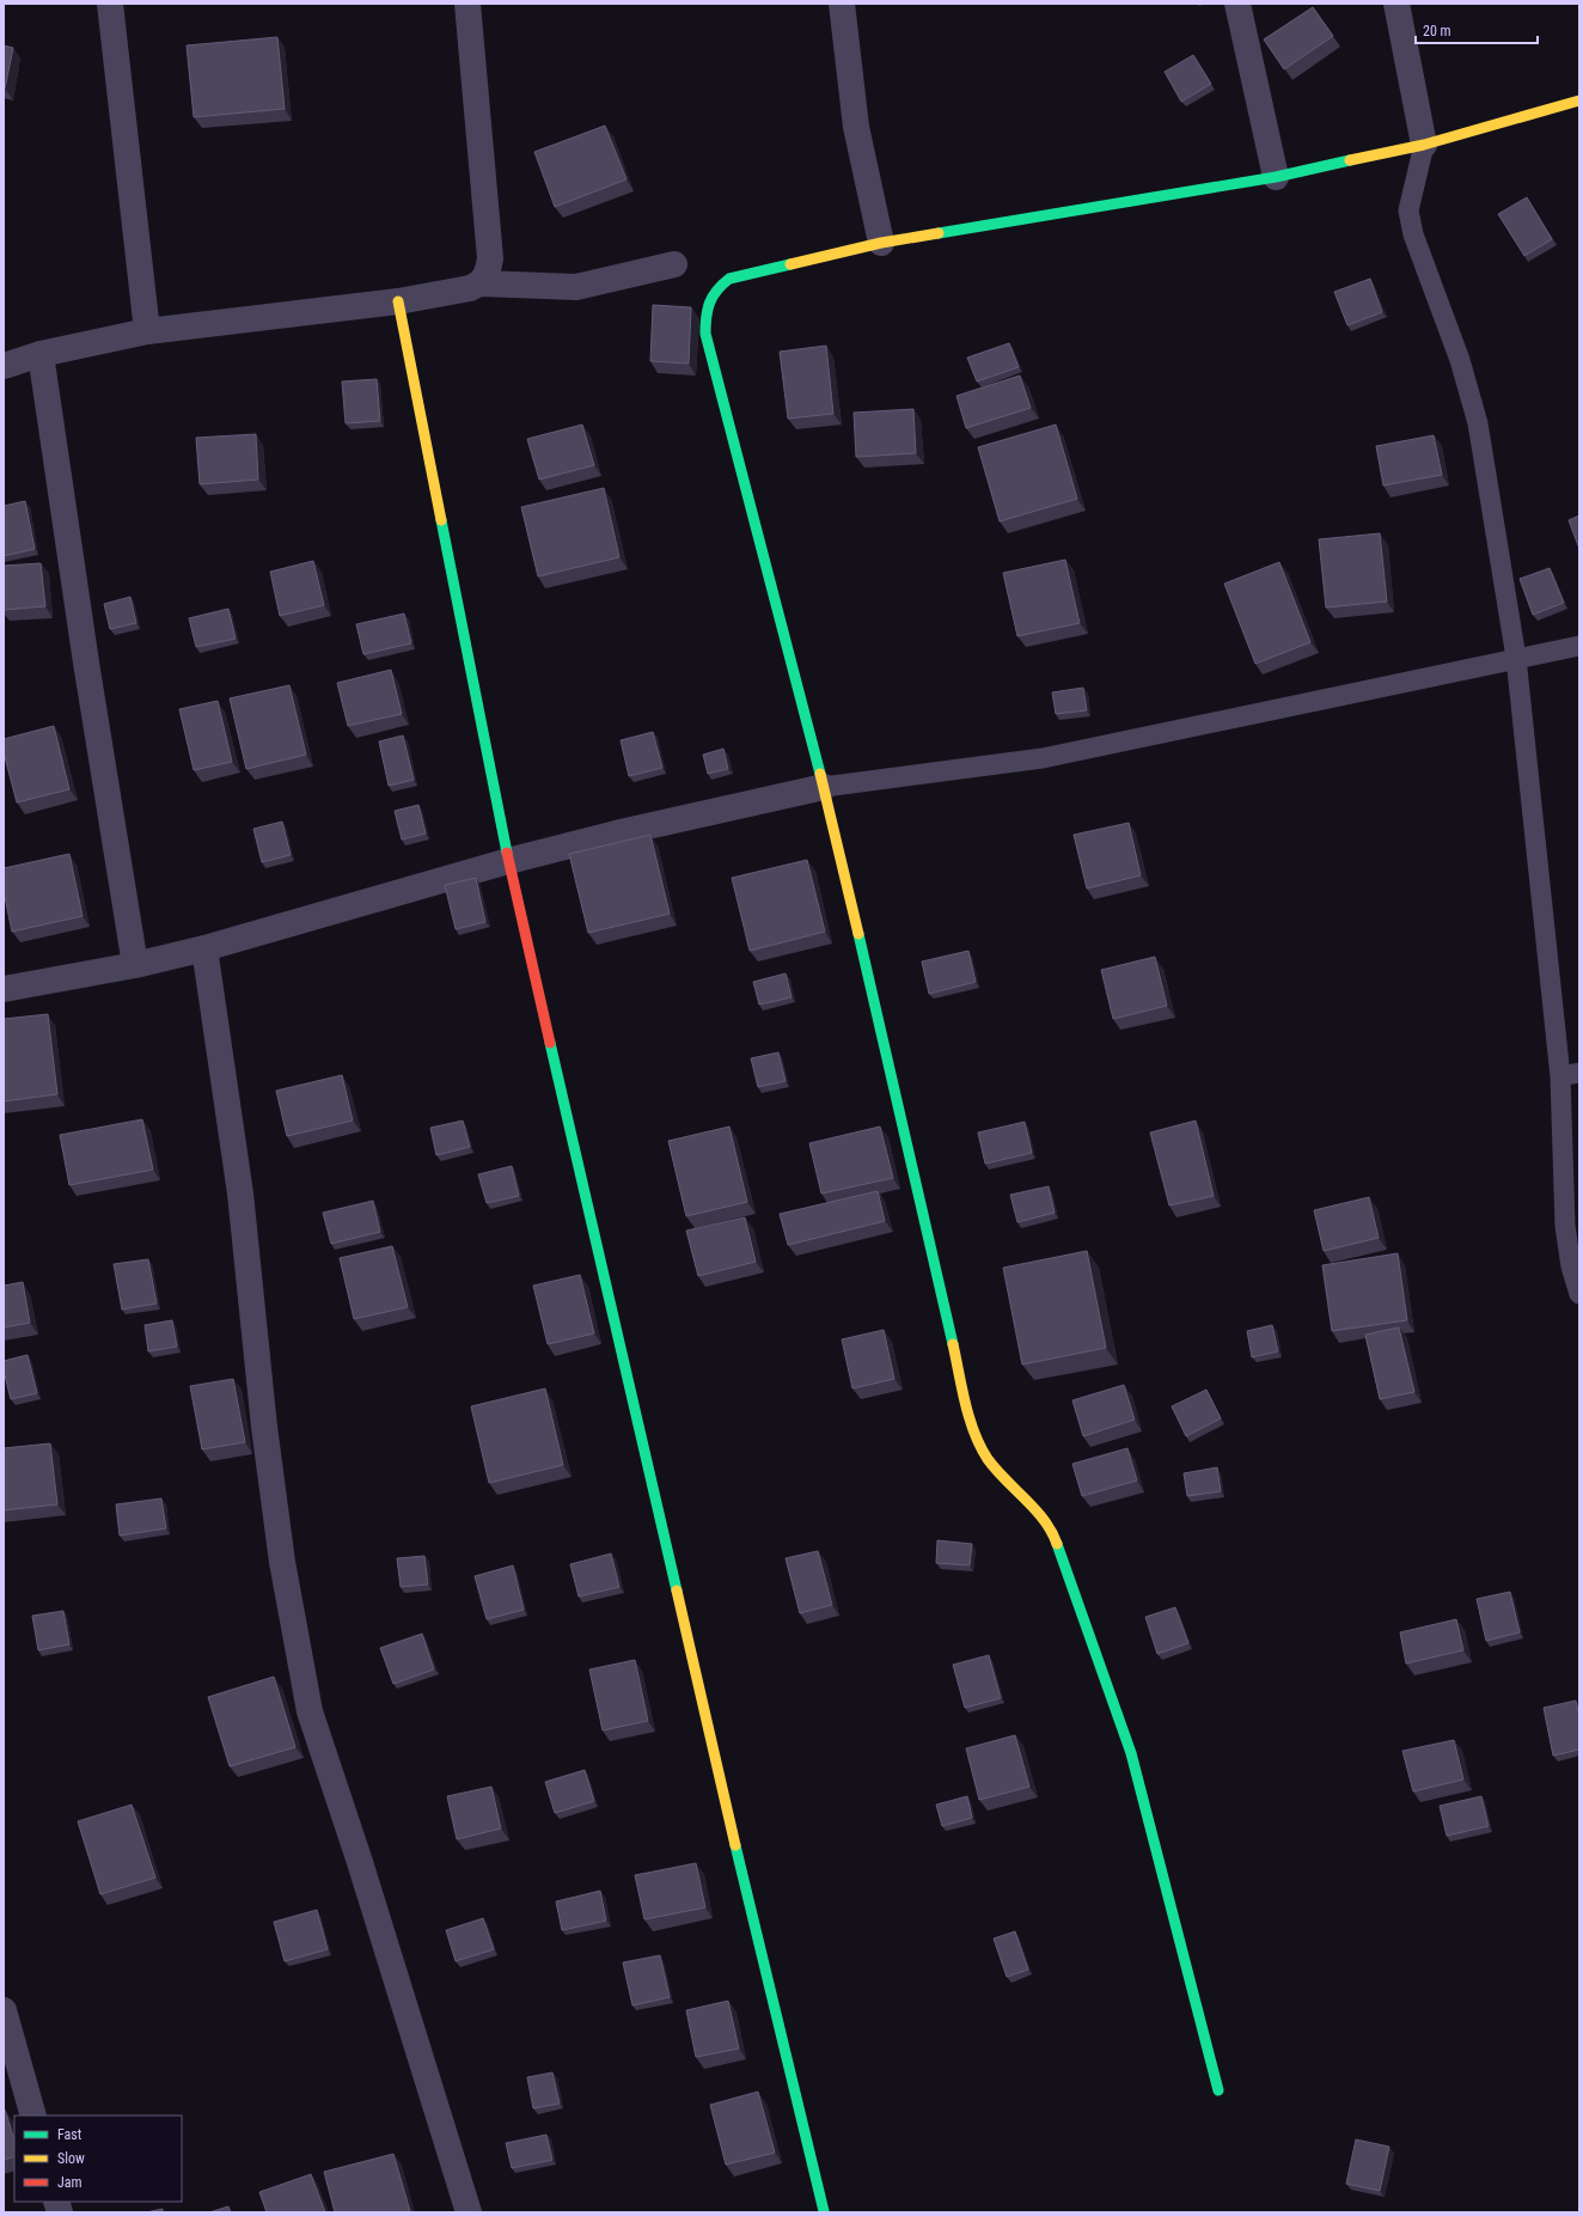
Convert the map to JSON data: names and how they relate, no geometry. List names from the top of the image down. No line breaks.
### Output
{"legend":["Fast","Slow","Jam"],"scale_bar":"20 m"}
